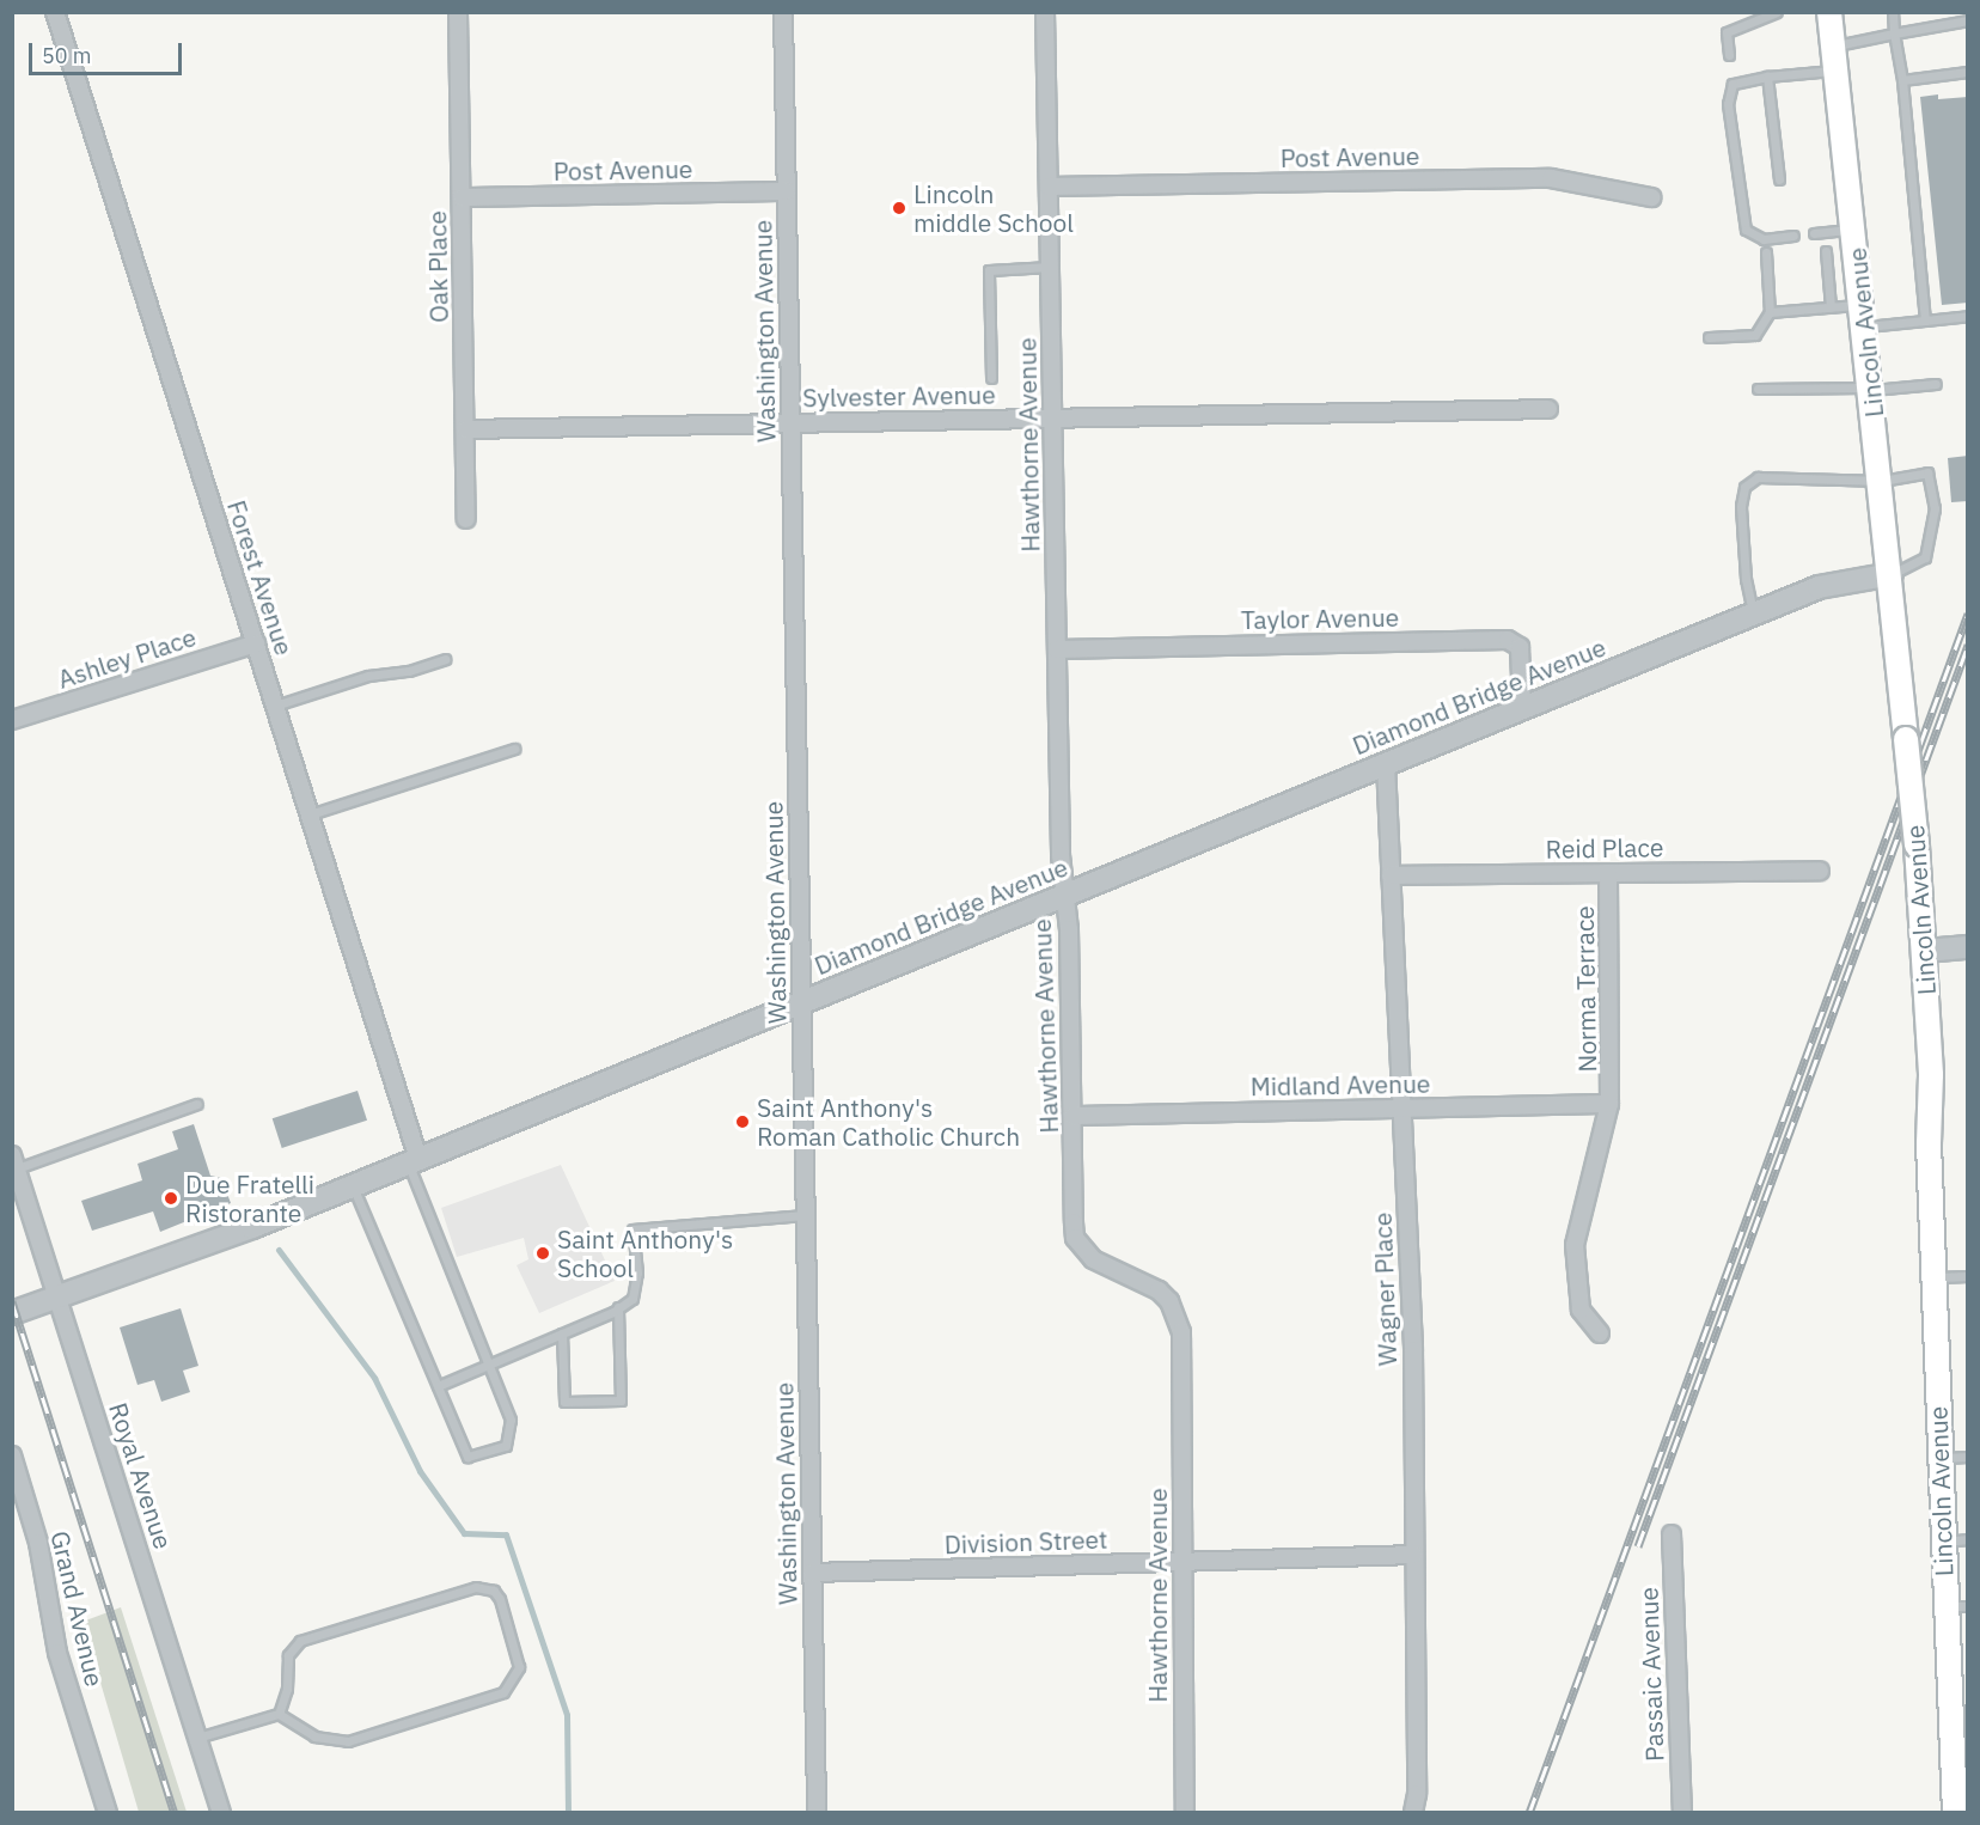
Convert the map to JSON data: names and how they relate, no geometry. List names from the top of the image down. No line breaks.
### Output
{"streets":{"main road":["Lincoln Avenue"],"street":["Post Avenue","Oak Place","Washington Avenue","Sylvester Avenue","Hawthorne Avenue","Forest Avenue","Taylor Avenue","Ashley Place","Diamond Bridge Avenue","Reid Place","Norma Terrace","Midland Avenue","Wagner Place","Royal Avenue","Division Street","Grand Avenue","Passaic Avenue"]},"crossings":[["Post Avenue","Oak Place"],["Post Avenue","Washington Avenue"],["Post Avenue","Hawthorne Avenue"],["Oak Place","Sylvester Avenue"],["Washington Avenue","Sylvester Avenue"],["Washington Avenue","Diamond Bridge Avenue"],["Washington Avenue","Division Street"],["Lincoln Avenue","Diamond Bridge Avenue"],["Sylvester Avenue","Hawthorne Avenue"],["Hawthorne Avenue","Taylor Avenue"],["Hawthorne Avenue","Diamond Bridge Avenue"],["Hawthorne Avenue","Midland Avenue"],["Hawthorne Avenue","Division Street"],["Forest Avenue","Ashley Place"],["Forest Avenue","Diamond Bridge Avenue"],["Taylor Avenue","Diamond Bridge Avenue"],["Diamond Bridge Avenue","Wagner Place"],["Diamond Bridge Avenue","Royal Avenue"],["Reid Place","Norma Terrace"],["Reid Place","Wagner Place"],["Norma Terrace","Midland Avenue"],["Midland Avenue","Wagner Place"],["Wagner Place","Division Street"]],"places":["Lincoln middle School","Saint Anthony's Roman Catholic Church","Due Fratelli Ristorante","Saint Anthony's School"],"scale_bar":"50 m"}
